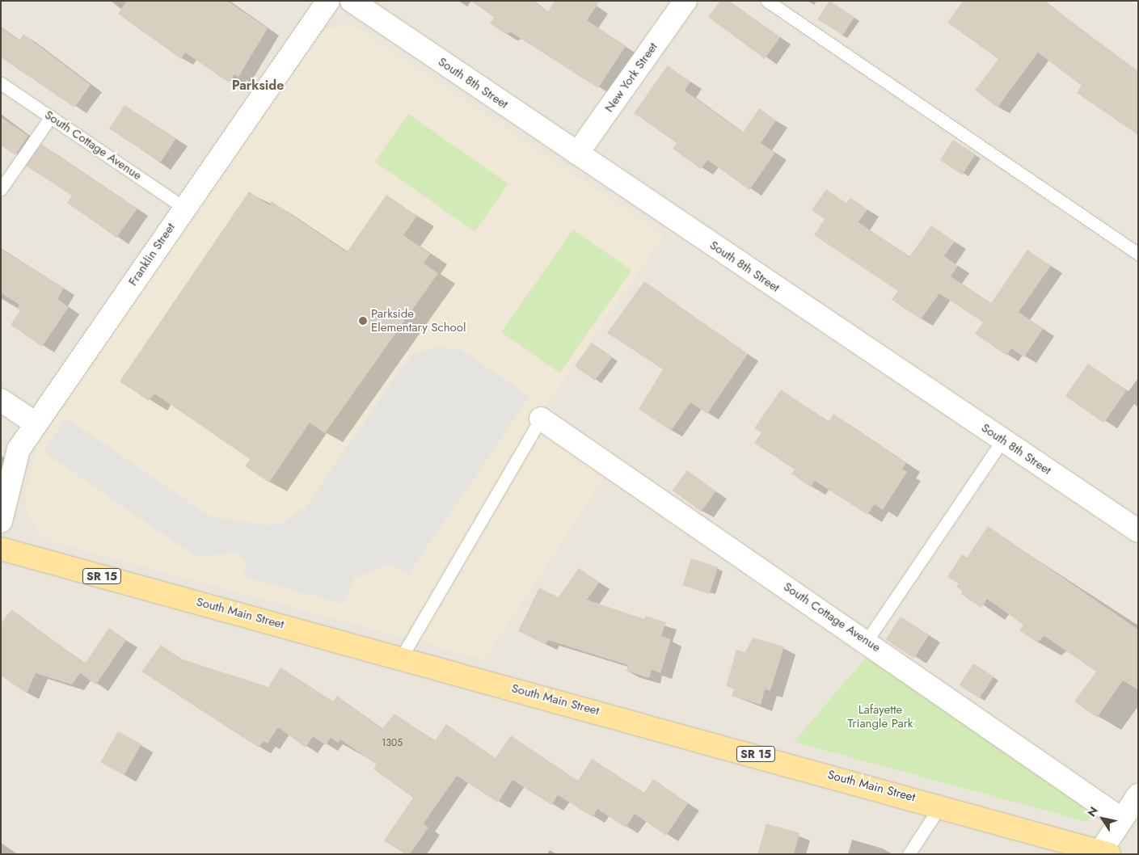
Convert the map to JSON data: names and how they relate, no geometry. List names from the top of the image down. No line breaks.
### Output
{"streets":{"main road":["SR 15","South Main Street"],"street":["New York Street","South 8th Street","South Cottage Avenue","Franklin Street"]},"crossings":[["New York Street","South 8th Street"],["South Cottage Avenue","Franklin Street"]],"districts":["Parkside"],"parks":["Lafayette Triangle Park"],"places":["Parkside Elementary School"],"house_numbers":["1305"],"north":"top left"}
